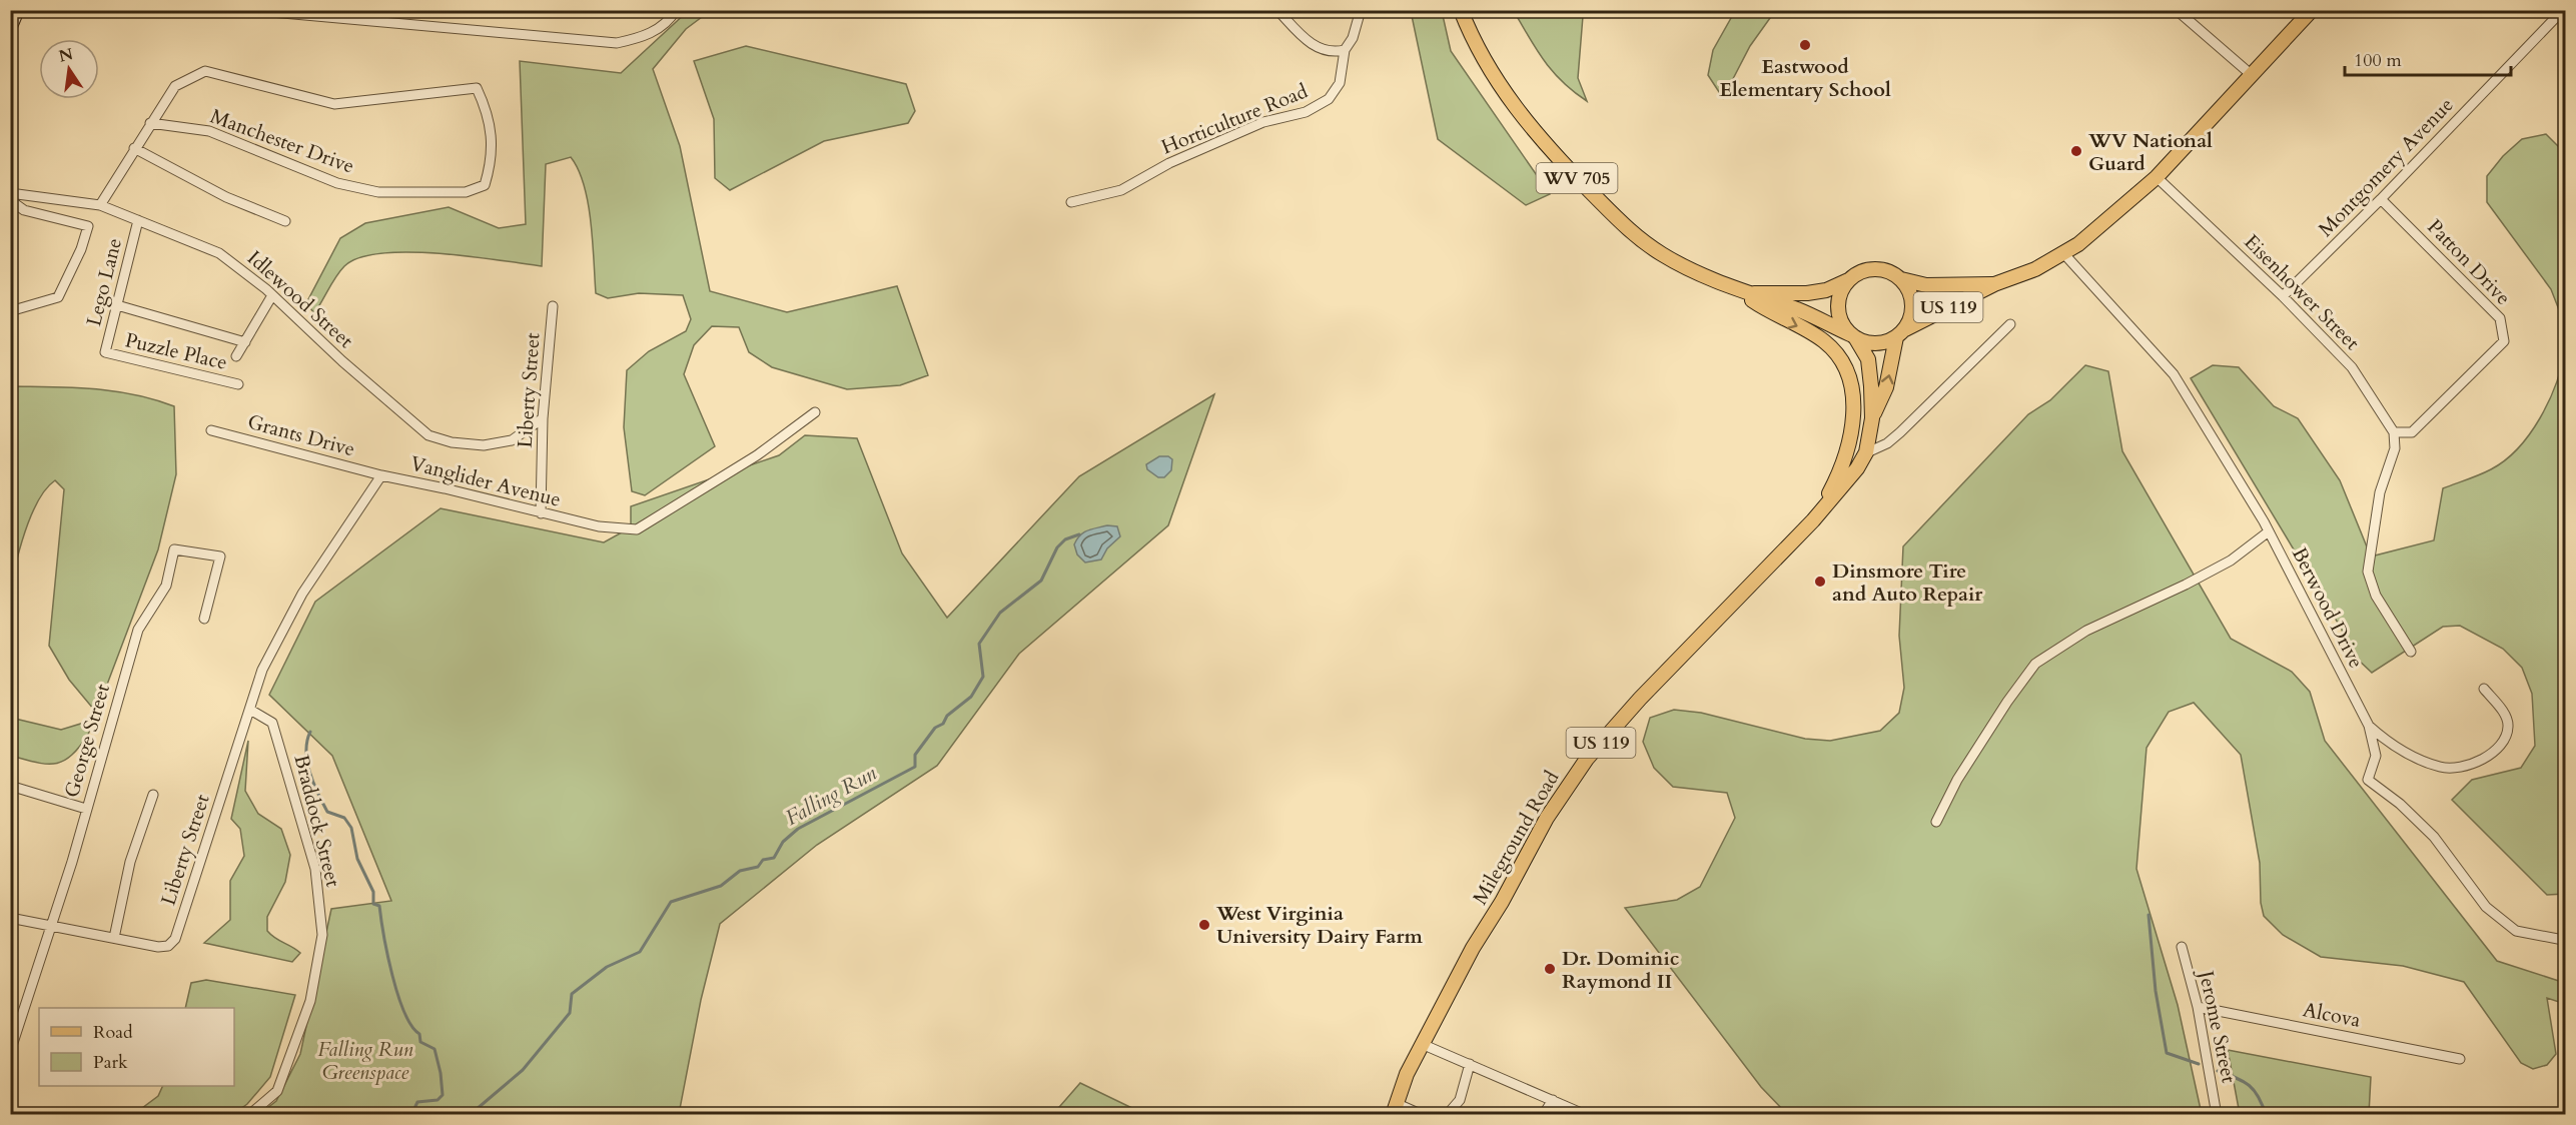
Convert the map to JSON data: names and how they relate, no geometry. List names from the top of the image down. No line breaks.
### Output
{"streets":{"main road":["WV 705","US 119","Mileground Road"],"street":["Horticulture Road","Manchester Drive","Montgomery Avenue","Patton Drive","Lego Lane","Eisenhower Street","Idlewood Street","Puzzle Place","Liberty Street","Grants Drive","Vanglider Avenue","Berwood Drive","George Street","Braddock Street","Alcova","Jerome Street"]},"crossings":[["Manchester Drive","Idlewood Street"],["Montgomery Avenue","Patton Drive"],["Montgomery Avenue","Eisenhower Street"],["WV 705","US 119"],["WV 705","Mileground Road"],["Patton Drive","Eisenhower Street"],["Lego Lane","Idlewood Street"],["Lego Lane","Puzzle Place"],["Eisenhower Street","US 119"],["Idlewood Street","Liberty Street"],["US 119","Berwood Drive"],["US 119","Mileground Road"],["Liberty Street","Vanglider Avenue"],["Liberty Street","George Street"],["Liberty Street","Braddock Street"],["Grants Drive","Vanglider Avenue"],["Vanglider Avenue","Braddock Street"],["Alcova","Jerome Street"]],"water":["Falling Run"],"parks":["Falling Run Greenspace"],"places":["Eastwood Elementary School","WV National Guard","Dinsmore Tire and Auto Repair","West Virginia University Dairy Farm","Dr. Dominic Raymond II"],"legend":["Road","Park"],"scale_bar":"100 m","north":"top"}
